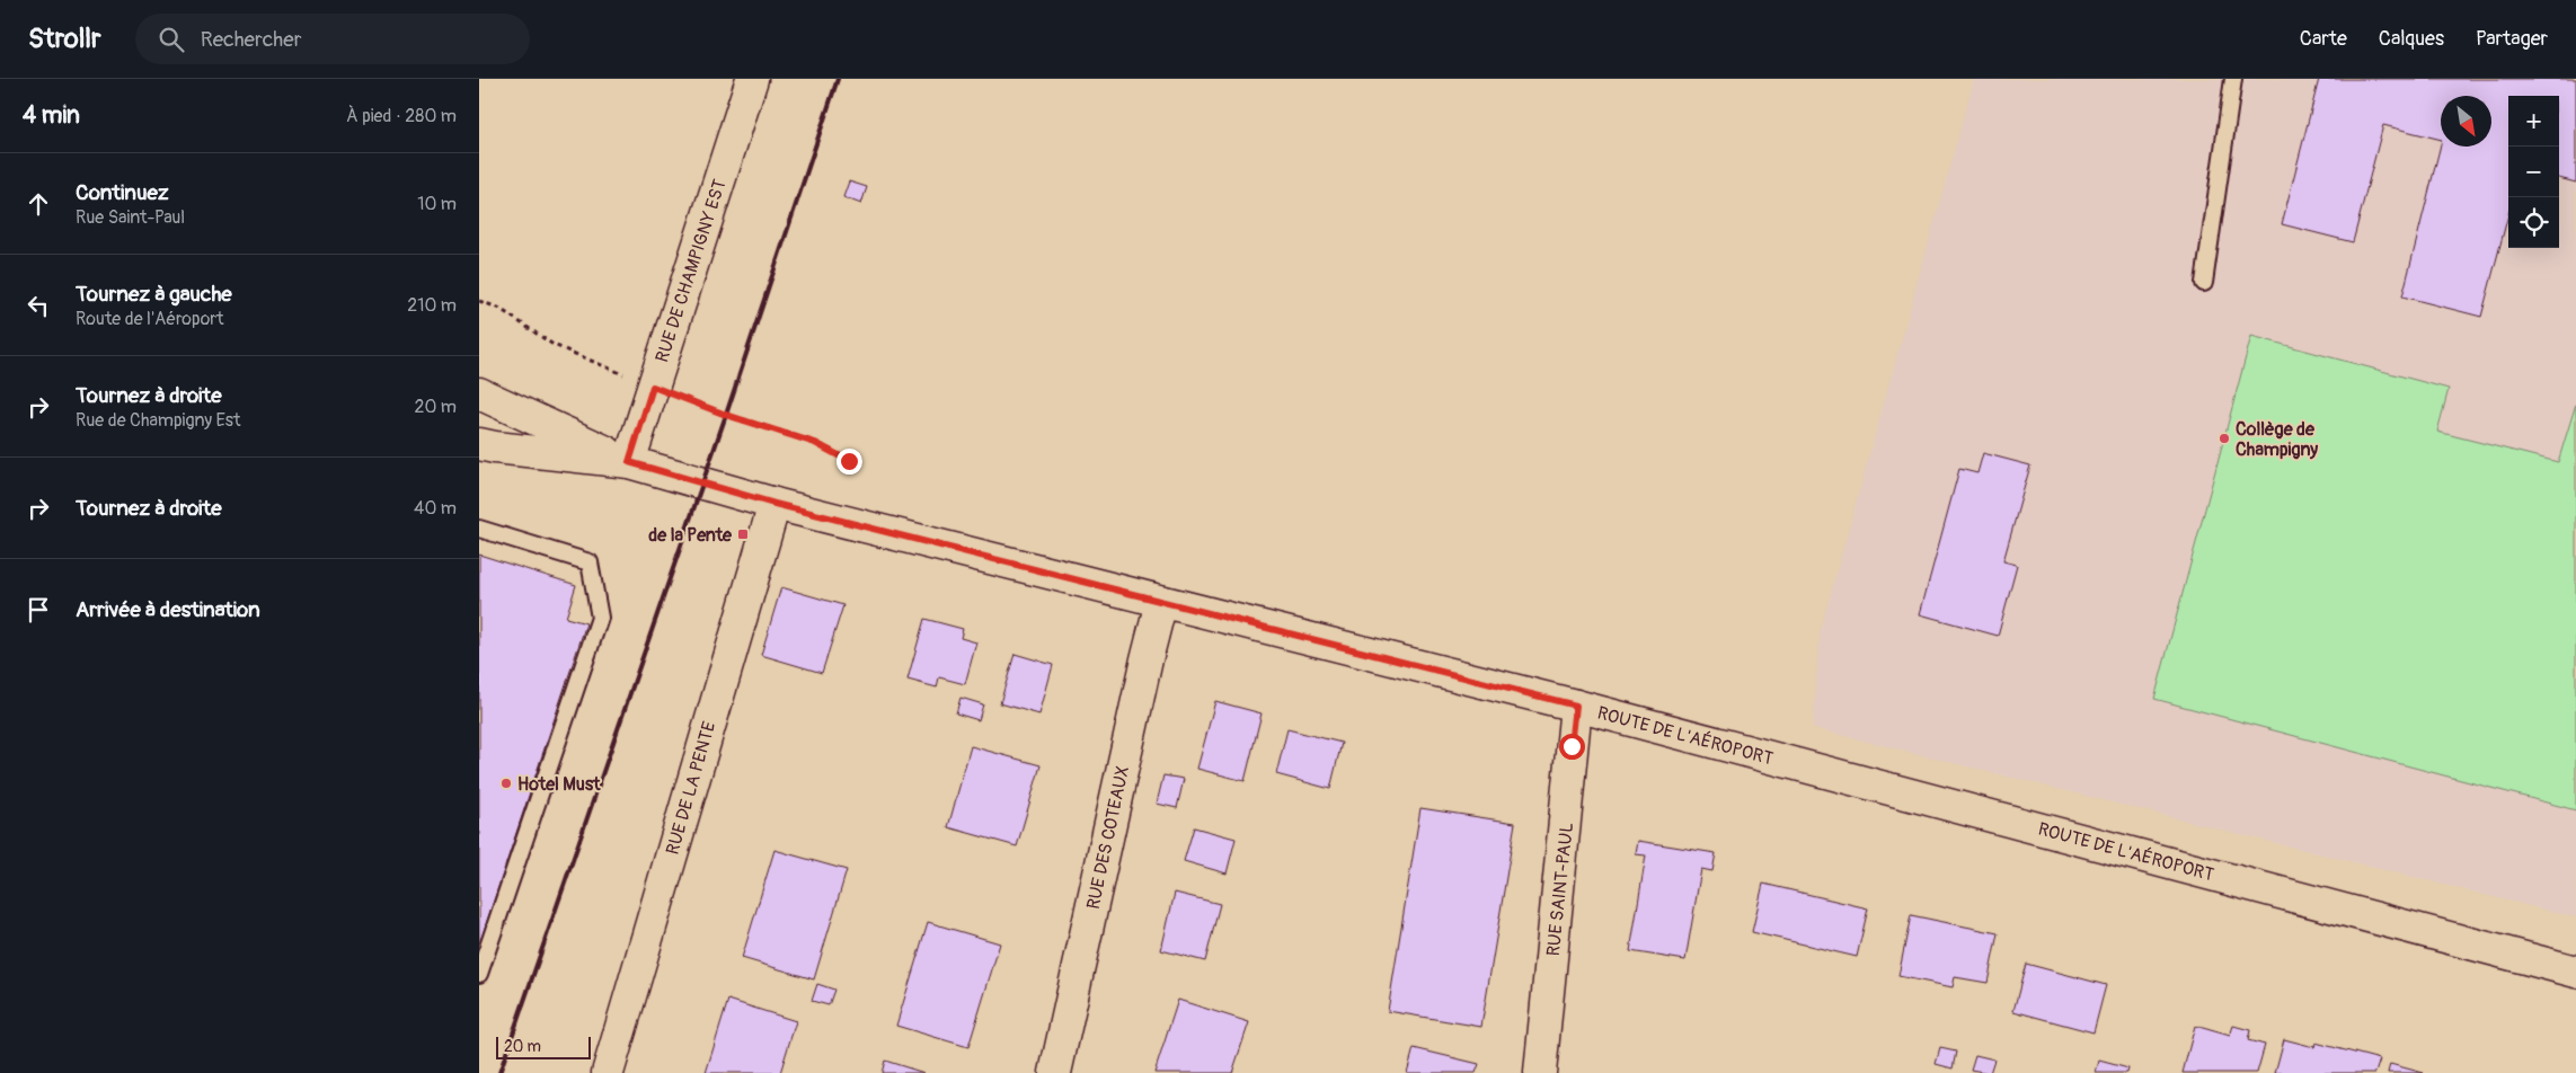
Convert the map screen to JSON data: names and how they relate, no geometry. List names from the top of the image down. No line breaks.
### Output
{"streets":{"main road":["RUE DE CHAMPIGNY EST","ROUTE DE L'AÉROPORT","RUE DE LA PENTE","RUE DES COTEAUX","RUE SAINT-PAUL"]},"crossings":[["RUE DE CHAMPIGNY EST","ROUTE DE L'AÉROPORT"],["ROUTE DE L'AÉROPORT","RUE DE LA PENTE"],["ROUTE DE L'AÉROPORT","RUE DES COTEAUX"],["ROUTE DE L'AÉROPORT","RUE SAINT-PAUL"]],"places":{"other":["Collège de Champigny","Hotel Must"],"transit":["de la Pente"]},"scale_bar":"20 m","north":"bottom right","page":{"header":"Strollr","search":"Rechercher","nav":["Carte","Calques","Partager"],"heading":["4 min","À pied · 280 m"],"map_buttons":["+","−"],"list":[["Continuez","Rue Saint-Paul","10 m"],["Tournez à gauche","Route de l'Aéroport","210 m"],["Tournez à droite","Rue de Champigny Est","20 m"],["Tournez à droite","40 m"],"Arrivée à destination"],"scale":"20 m"}}
